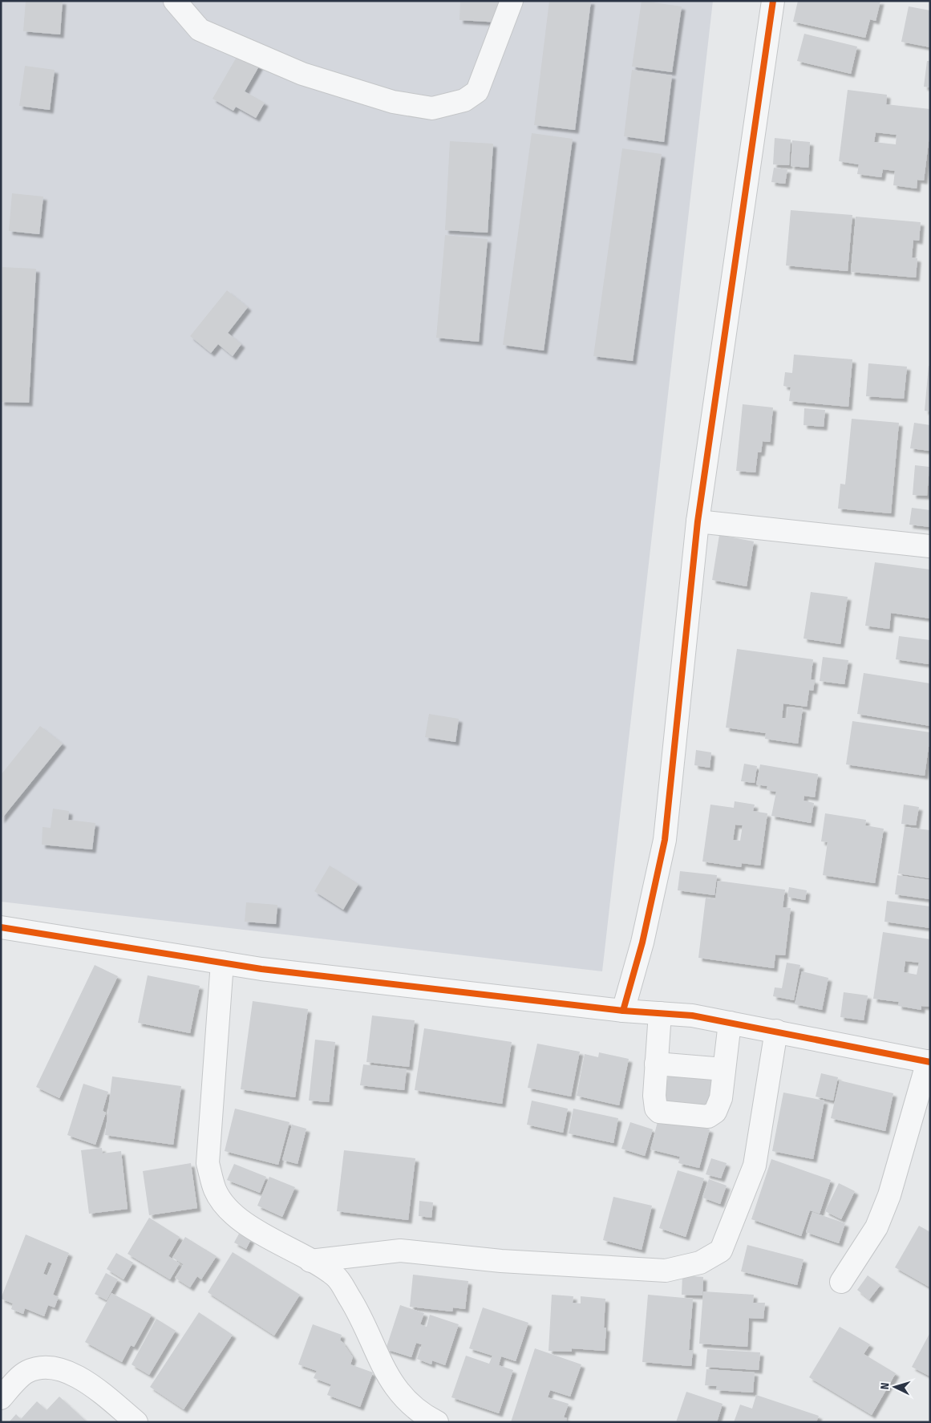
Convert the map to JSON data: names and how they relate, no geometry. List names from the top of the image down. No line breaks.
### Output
{"north":"left"}
